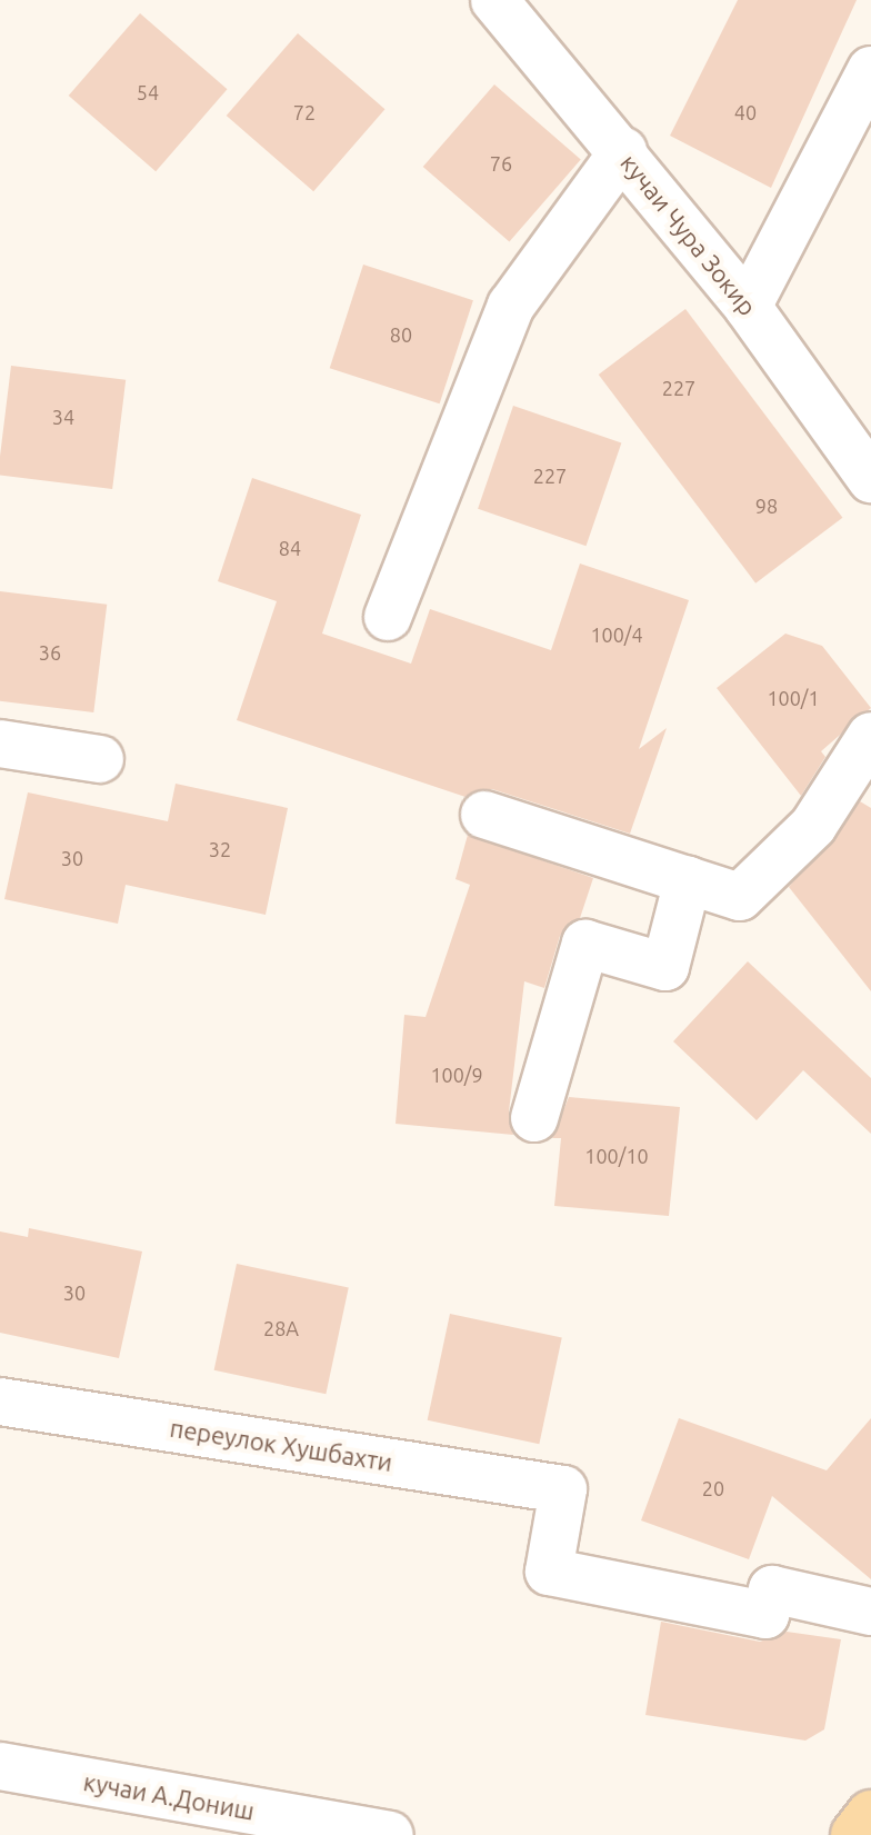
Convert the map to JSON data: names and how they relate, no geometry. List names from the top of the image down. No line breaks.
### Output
{"streets":{"street":["кучаи Чура Зокир","переулок Хушбахти","кучаи А.Дониш"]},"house_numbers":["54","72","40","76","80","227","34","227","98","84","100/4","36","100/1","32","30","100/9","100/10","30","28А","20"]}
